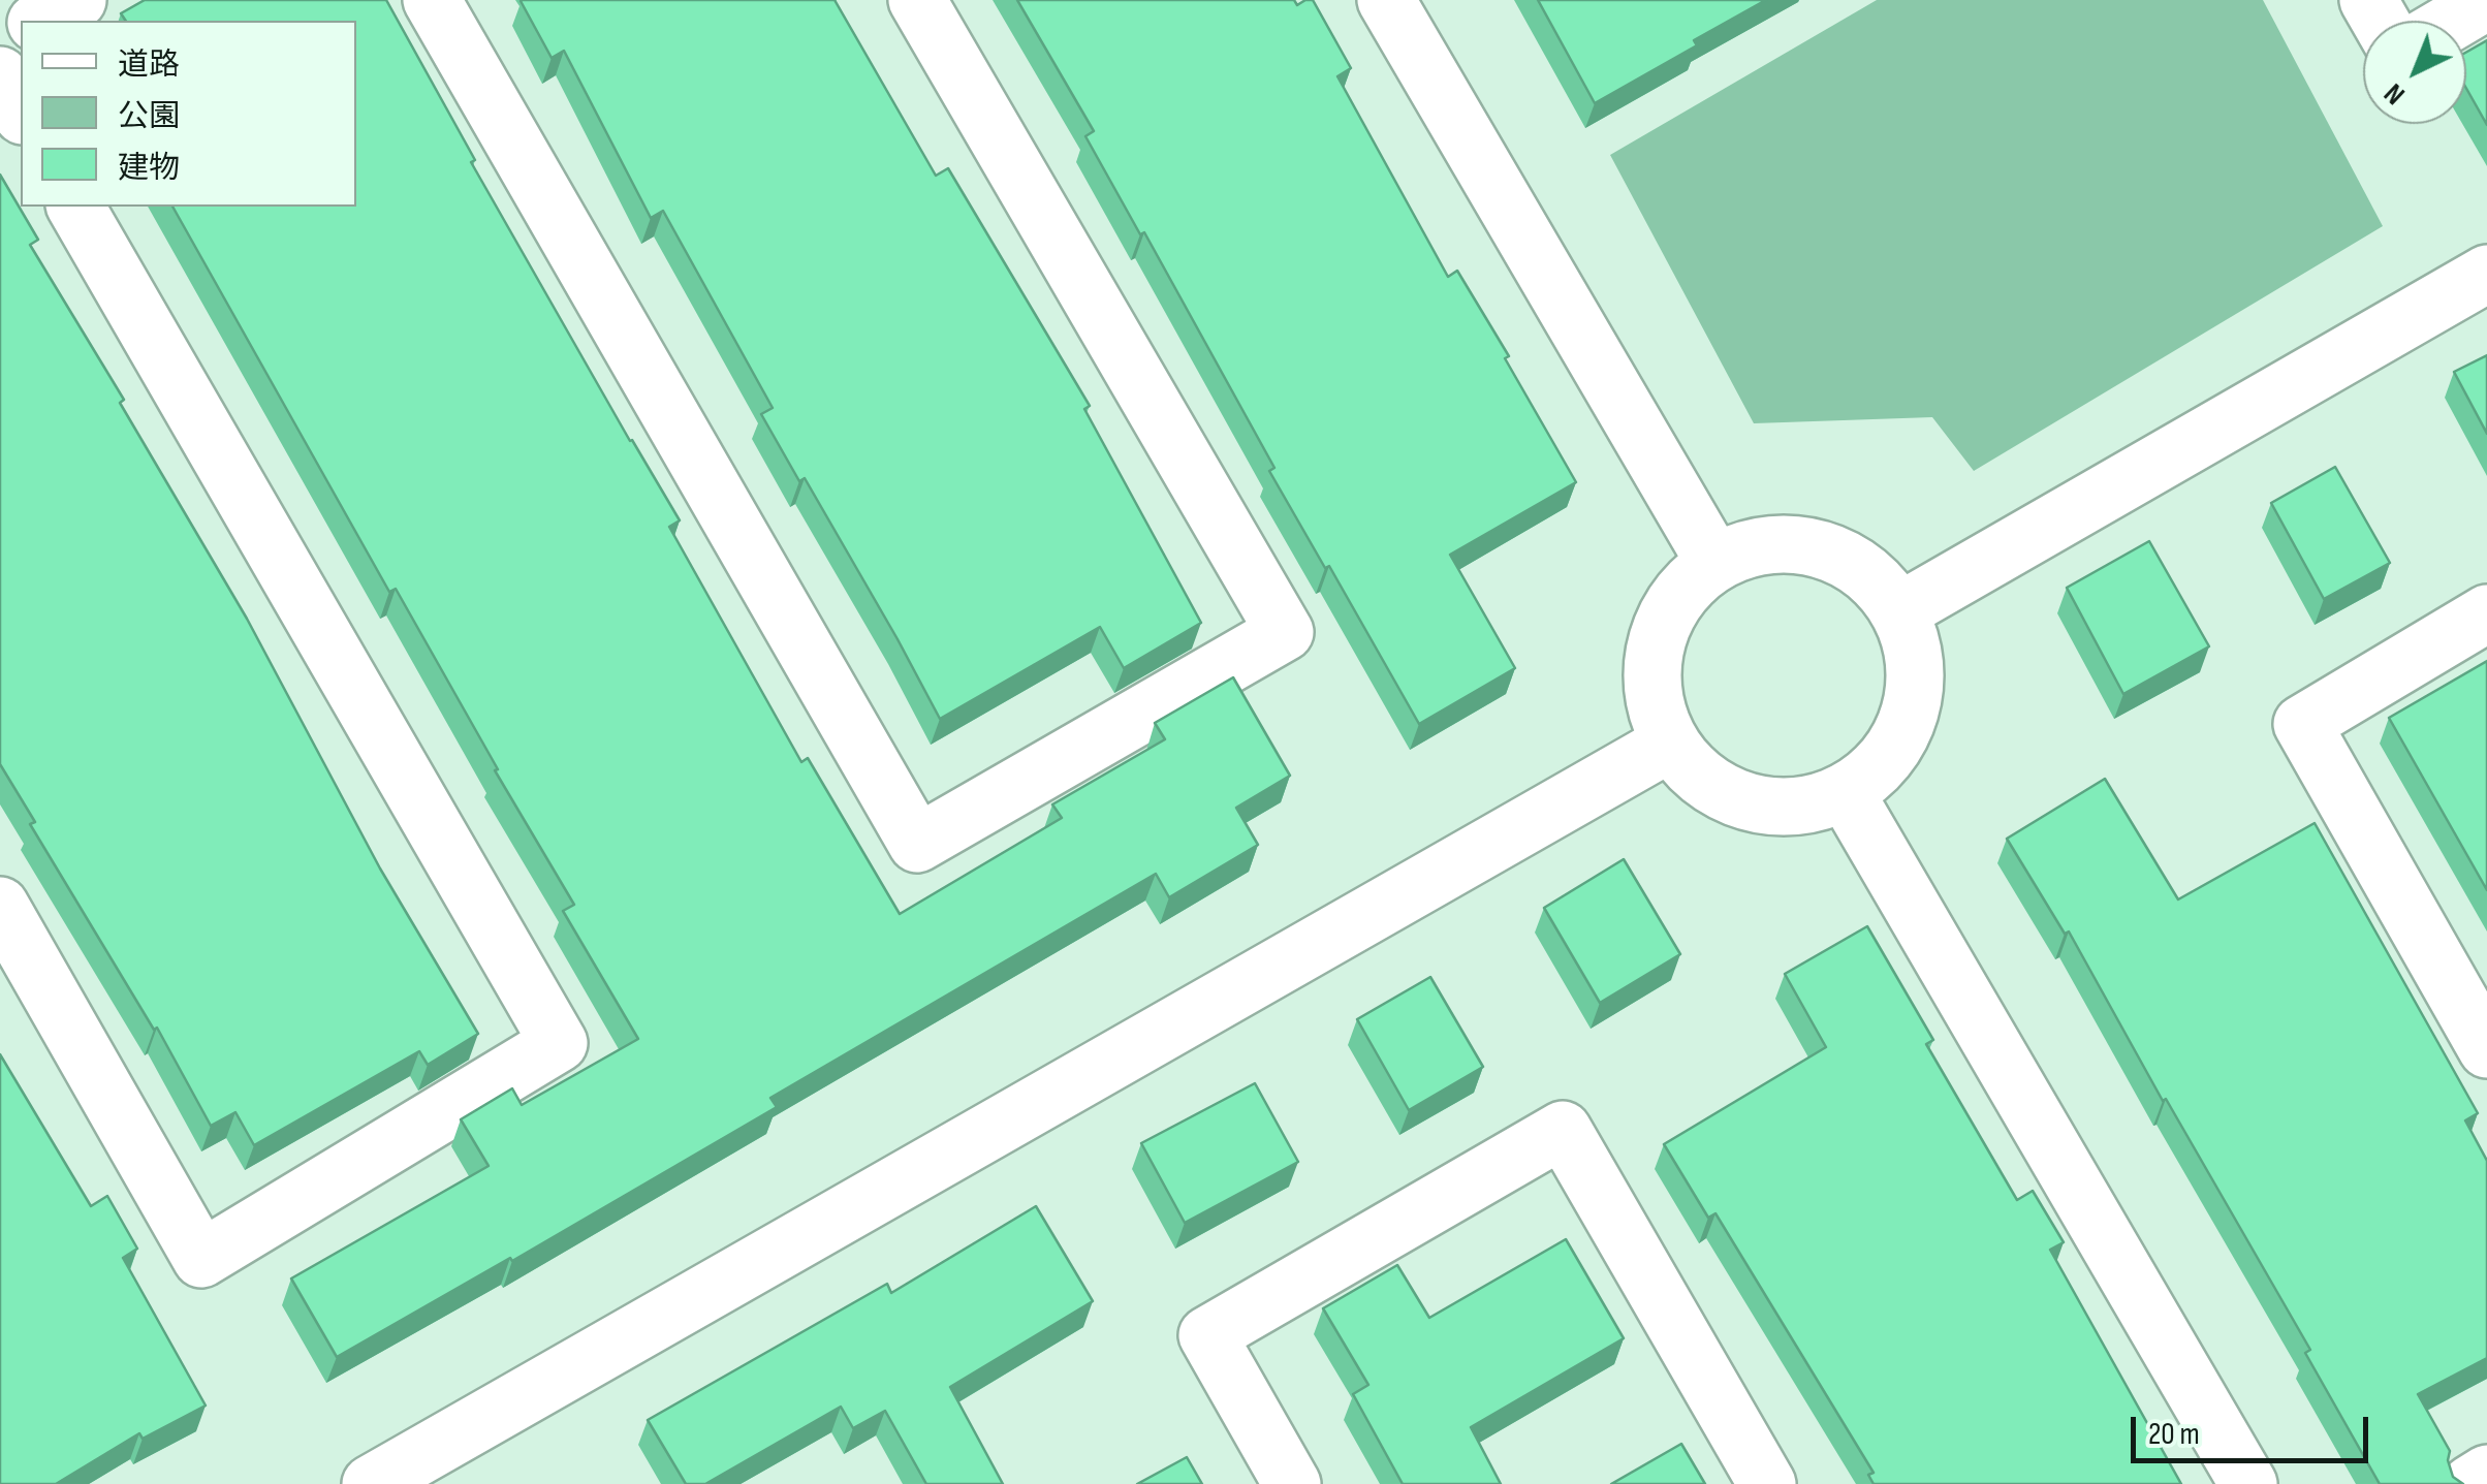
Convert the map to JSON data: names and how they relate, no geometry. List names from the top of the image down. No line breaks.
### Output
{"legend":["道路","公園","建物"],"scale_bar":"20 m","north":"bottom left"}
